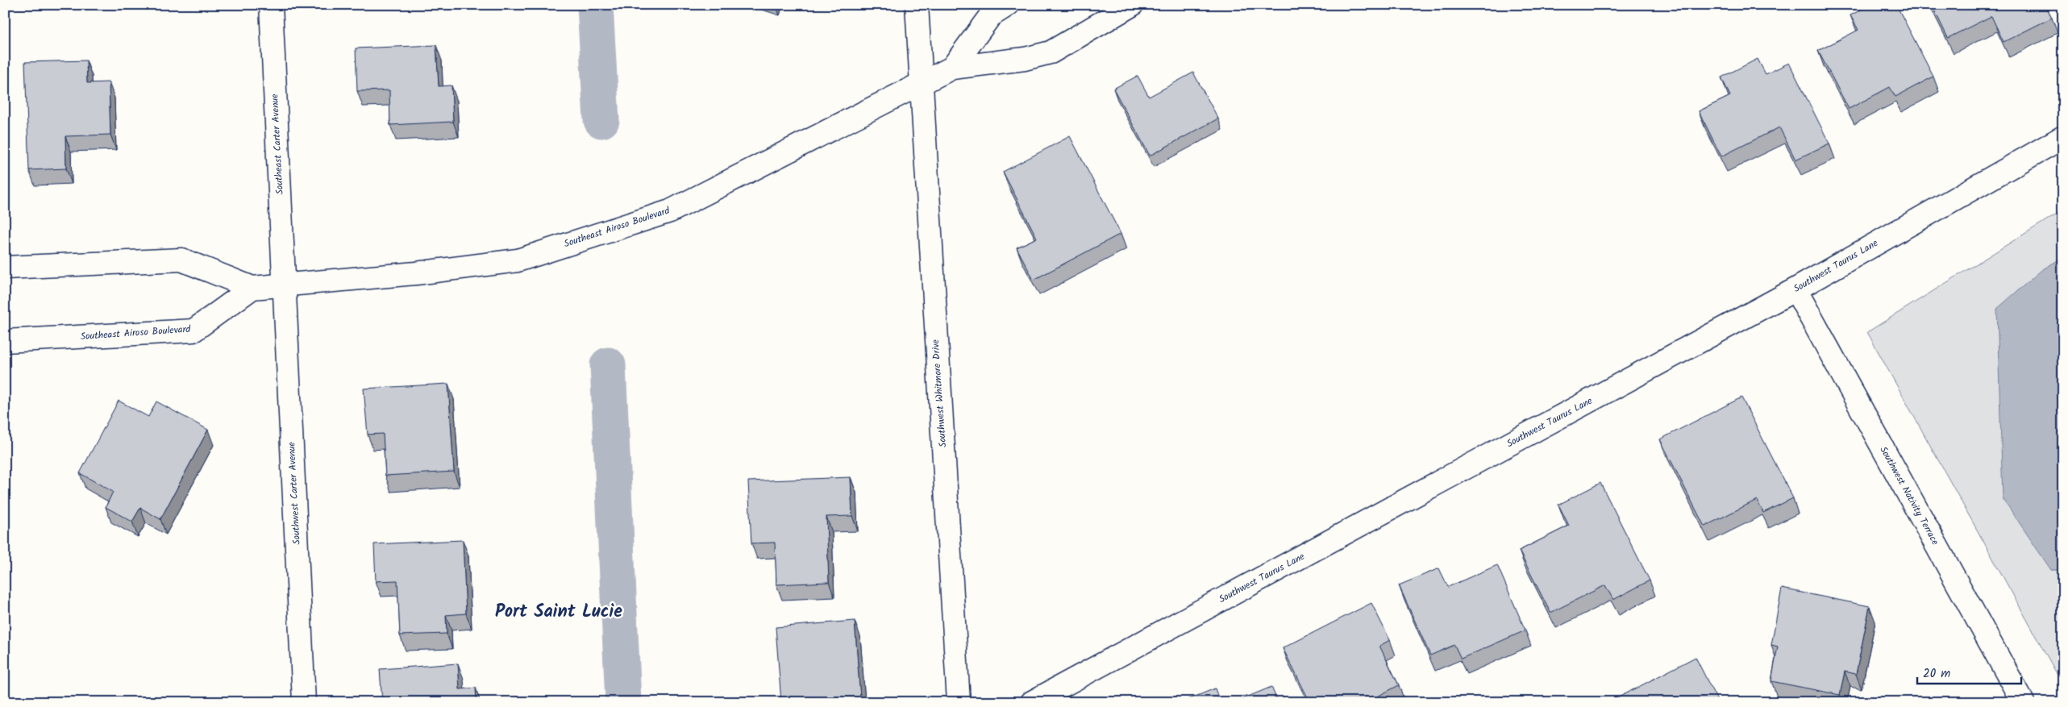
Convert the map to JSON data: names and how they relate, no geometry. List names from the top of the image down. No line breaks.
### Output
{"streets":{"street":["Southeast Carter Avenue","Southeast Airoso Boulevard","Southwest Taurus Lane","Southwest Whitmore Drive","Southwest Carter Avenue","Southwest Nativity Terrace"]},"crossings":[["Southeast Carter Avenue","Southeast Airoso Boulevard"],["Southeast Carter Avenue","Southwest Carter Avenue"],["Southeast Airoso Boulevard","Southwest Whitmore Drive"],["Southeast Airoso Boulevard","Southwest Carter Avenue"],["Southwest Taurus Lane","Southwest Nativity Terrace"]],"districts":["Port Saint Lucie"],"scale_bar":"20 m"}
